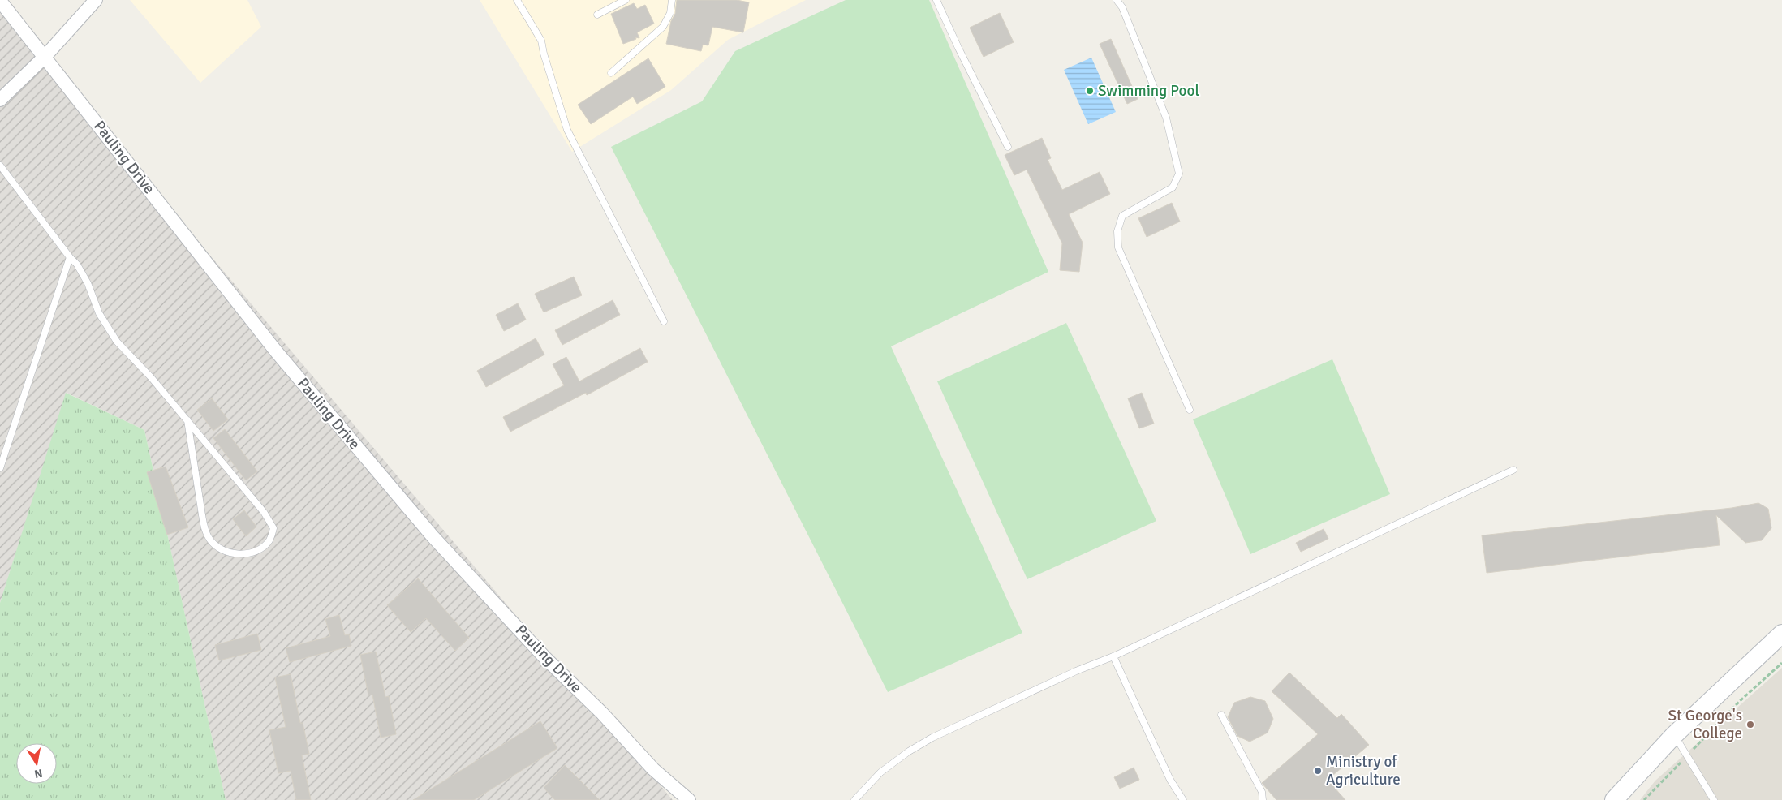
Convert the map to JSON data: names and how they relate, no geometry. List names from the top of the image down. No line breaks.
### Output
{"streets":{"street":["Pauling Drive"]},"places":["Swimming Pool","St George's College","Ministry of Agriculture"],"north":"bottom"}
